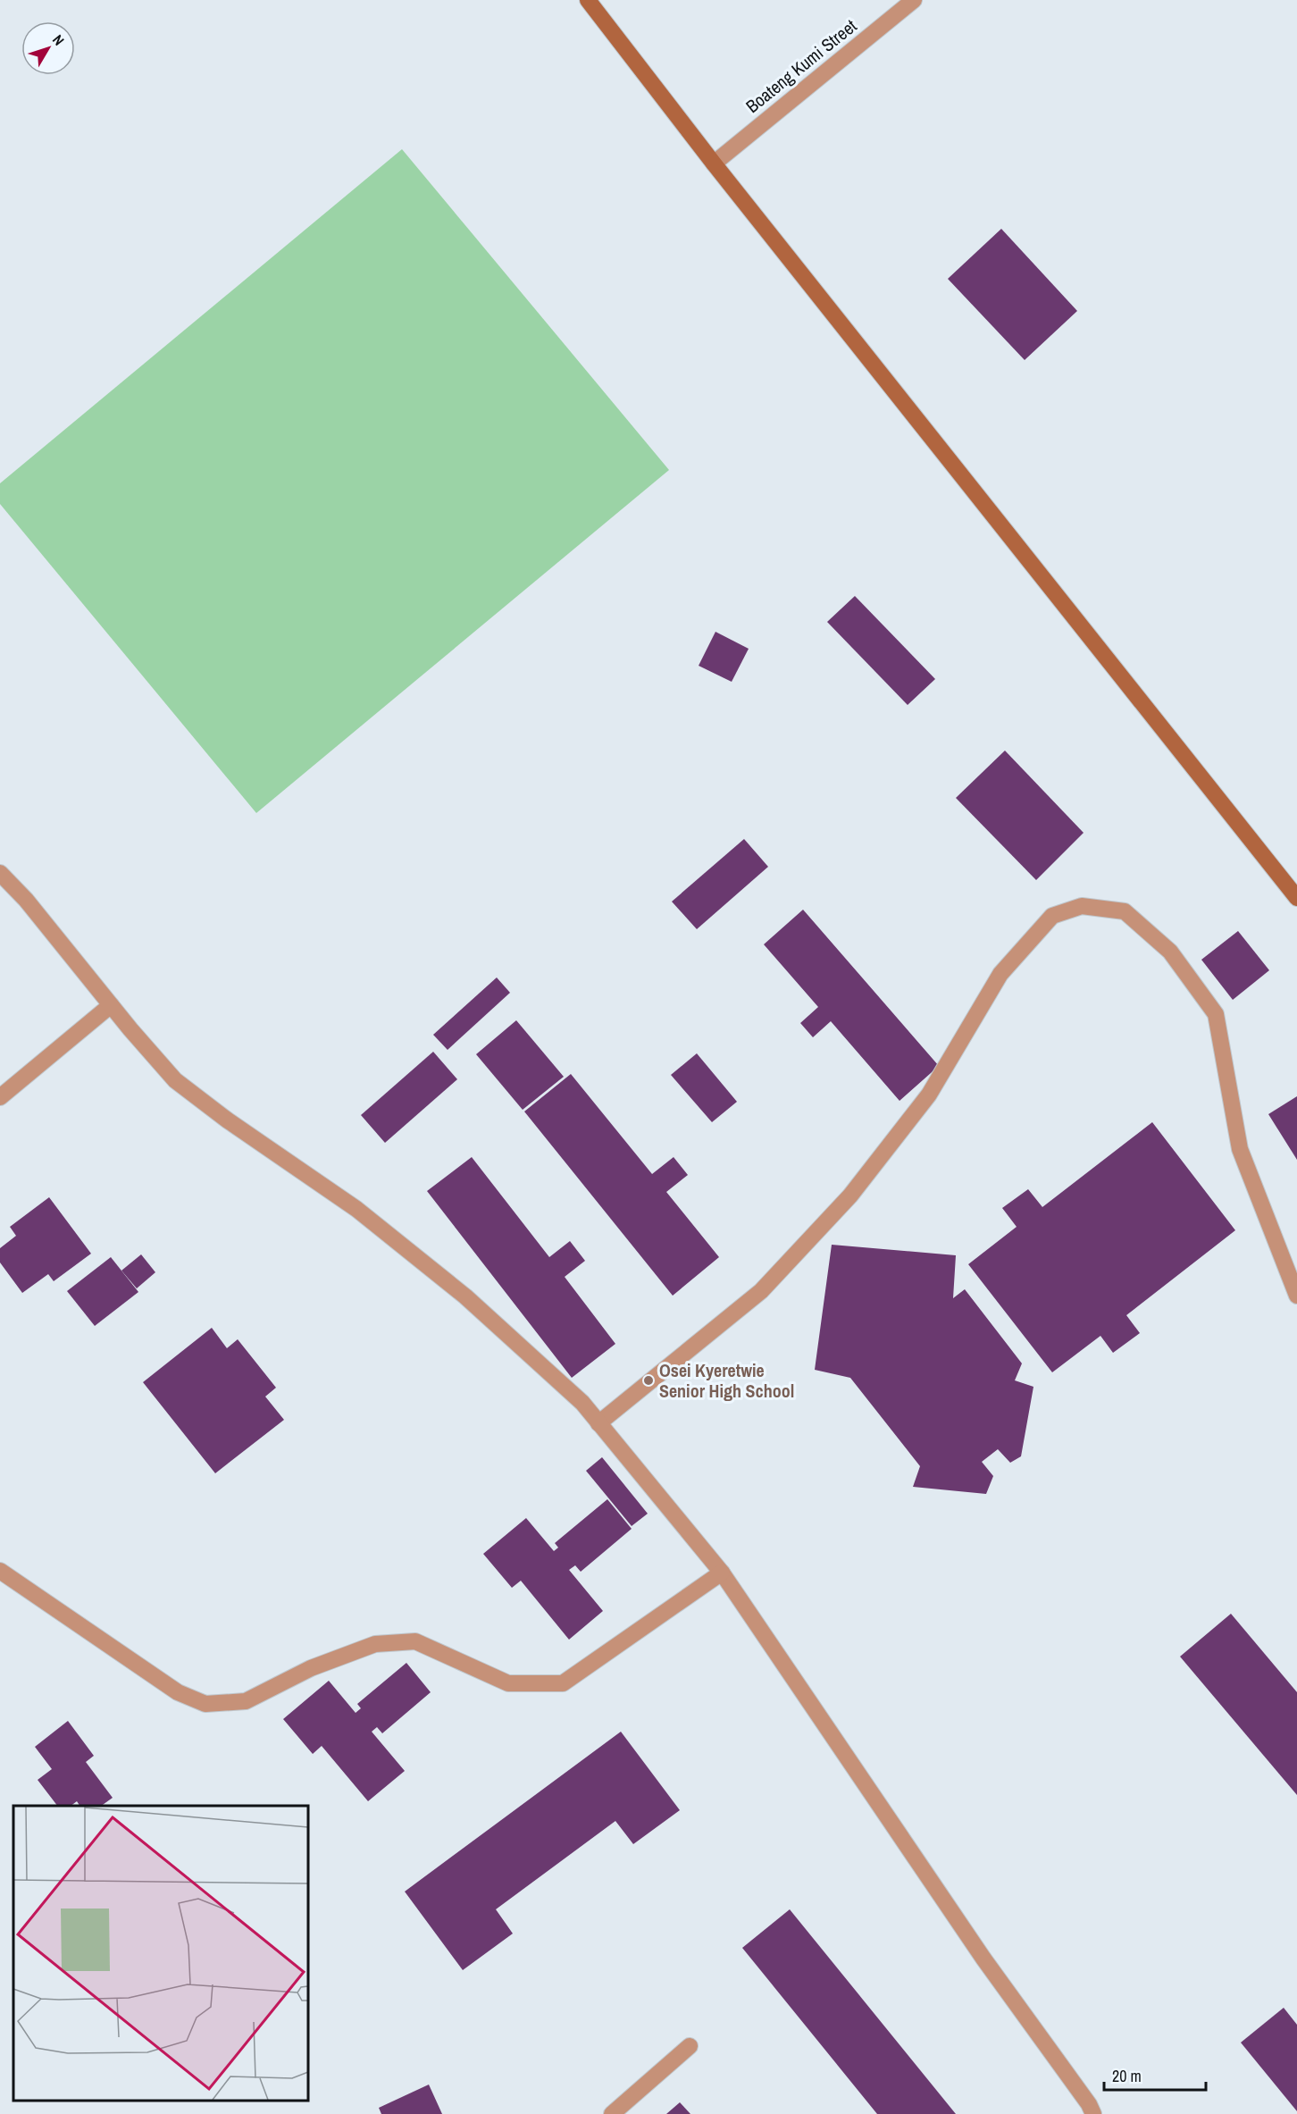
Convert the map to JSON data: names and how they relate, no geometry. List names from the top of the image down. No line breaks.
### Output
{"streets":{"street":["Boateng Kumi Street"]},"places":["Osei Kyeretwie Senior High School"],"scale_bar":"20 m","north":"top right"}
